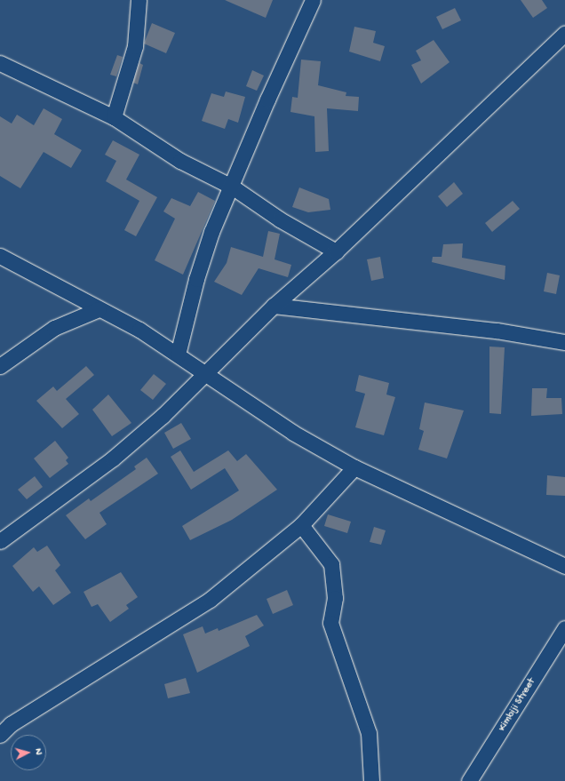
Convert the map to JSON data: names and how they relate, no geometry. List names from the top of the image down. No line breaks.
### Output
{"streets":{"street":["Kimbiji Street"]},"north":"right"}
